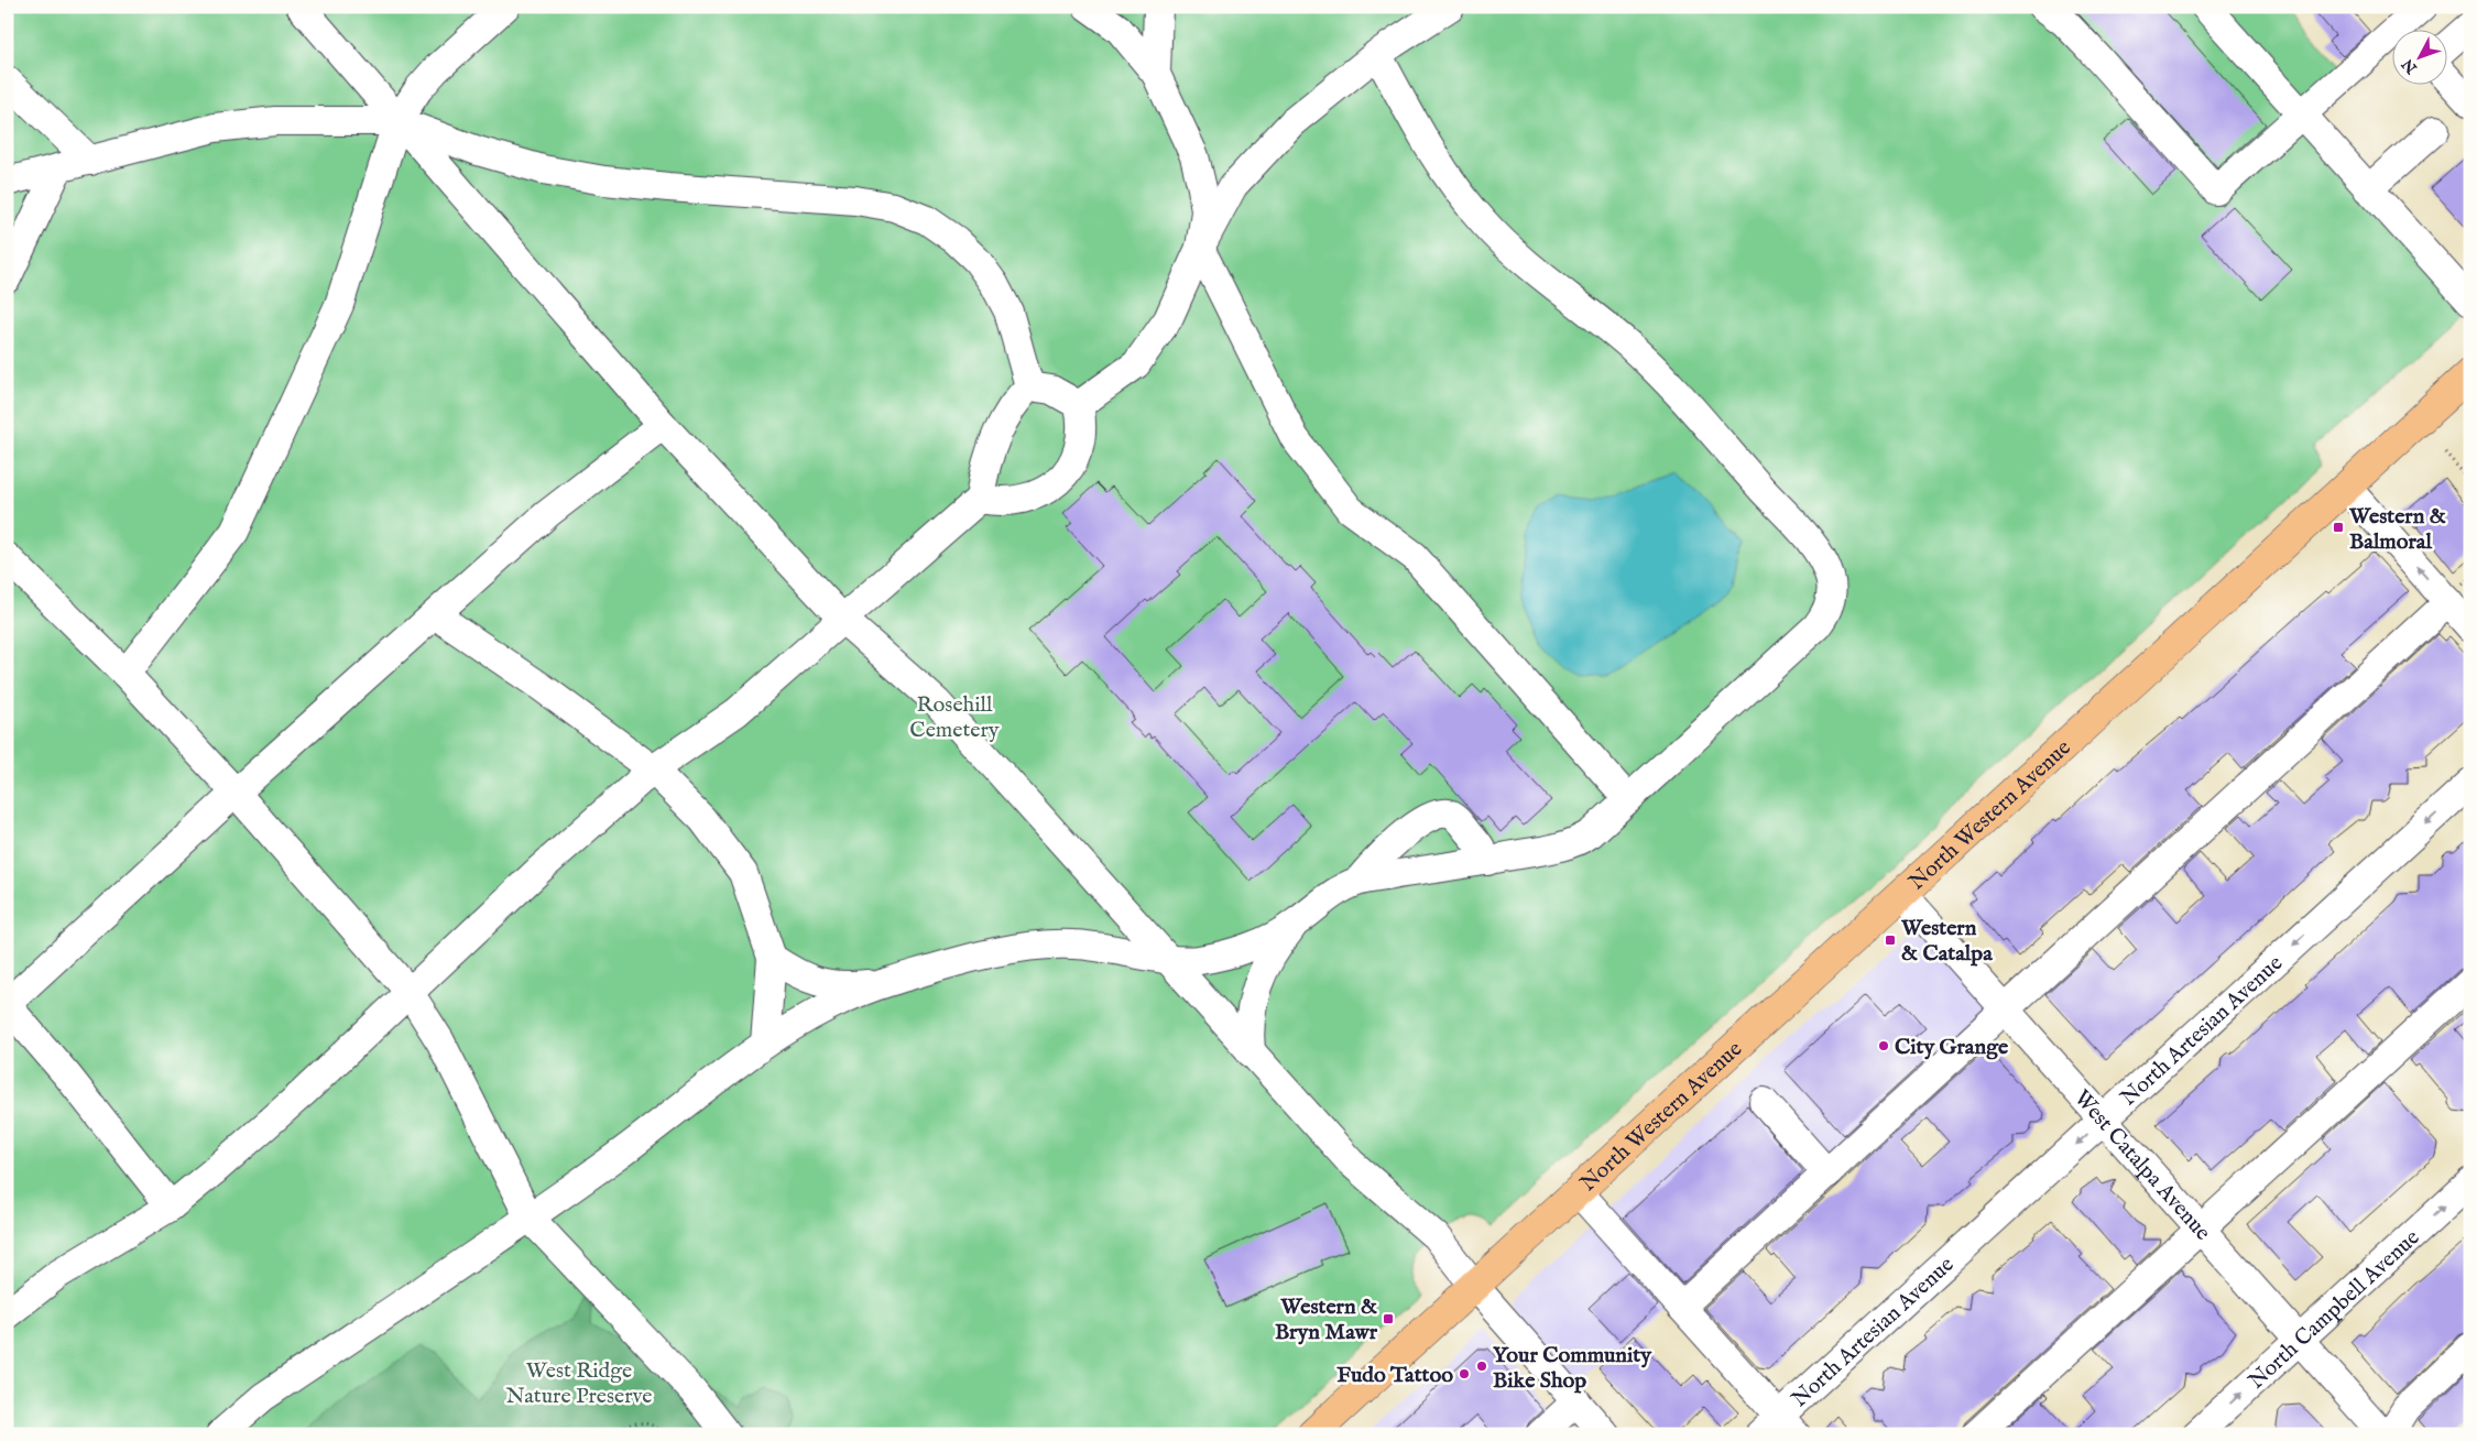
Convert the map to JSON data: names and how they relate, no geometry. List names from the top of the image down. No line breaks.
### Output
{"streets":{"main road":["North Western Avenue"],"street":["North Artesian Avenue","West Catalpa Avenue","North Campbell Avenue"]},"crossings":[["North Western Avenue","West Catalpa Avenue"],["North Artesian Avenue","West Catalpa Avenue"],["West Catalpa Avenue","North Campbell Avenue"]],"parks":["Rosehill Cemetery","West Ridge Nature Preserve"],"places":{"transit":["Western & Balmoral","Western & Catalpa","Western & Bryn Mawr"],"other":["City Grange","Your Community Bike Shop","Fudo Tattoo"]},"north":"bottom left"}
